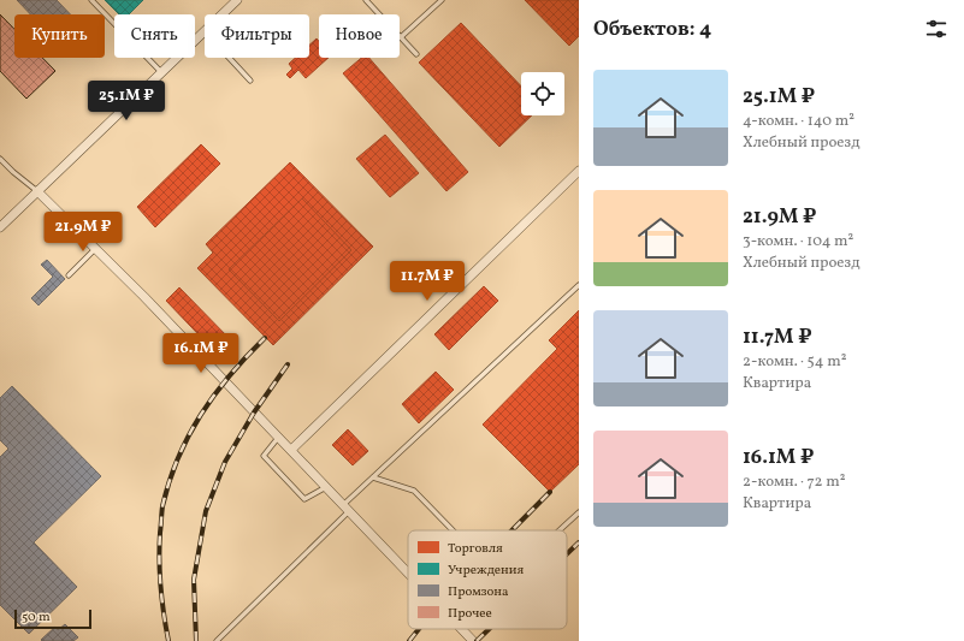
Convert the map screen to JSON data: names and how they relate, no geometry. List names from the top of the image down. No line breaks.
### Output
{"legend":["Торговля","Учреждения","Промзона","Прочее"],"scale_bar":"50 m","page":{"heading":"Объектов: 4","chip":["Купить","Снять","Фильтры","Новое"],"list":[{"name":"25.1M ₽","note":"4-комн. · 140 m² · Хлебный проезд"},{"name":"21.9M ₽","note":"3-комн. · 104 m² · Хлебный проезд"},{"name":"11.7M ₽","note":"2-комн. · 54 m² · Квартира"},{"name":"16.1M ₽","note":"2-комн. · 72 m² · Квартира"}],"price":["25.1M ₽","21.9M ₽","11.7M ₽","16.1M ₽"],"scale":"50 m"}}
